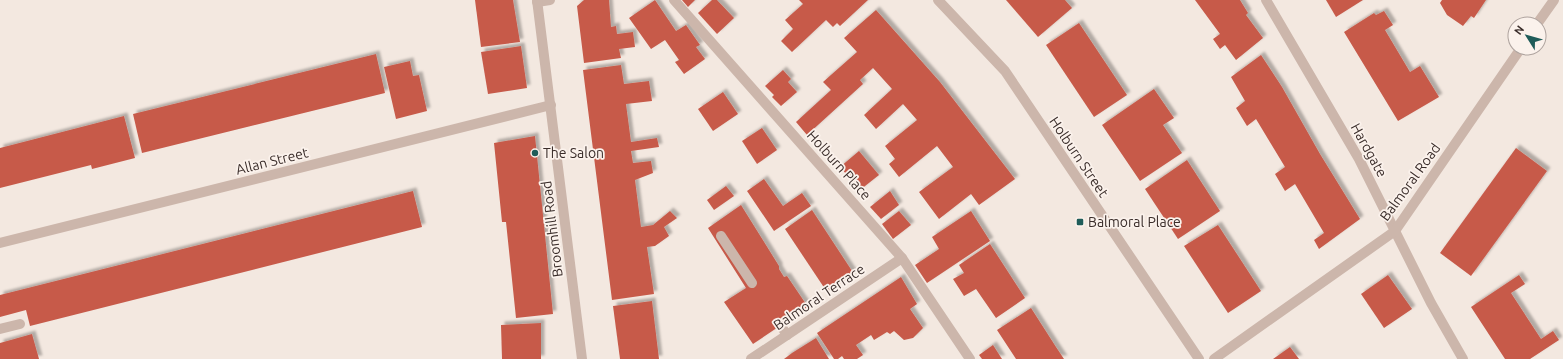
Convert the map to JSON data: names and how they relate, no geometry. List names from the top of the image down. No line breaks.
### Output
{"streets":{"street":["Hardgate","Holburn Street","Allan Street","Holburn Place","Balmoral Road","Broomhill Road","Balmoral Terrace"]},"crossings":[["Hardgate","Balmoral Road"],["Allan Street","Broomhill Road"],["Holburn Place","Balmoral Terrace"]],"places":{"other":["The Salon"],"transit":["Balmoral Place"]},"north":"top left"}
